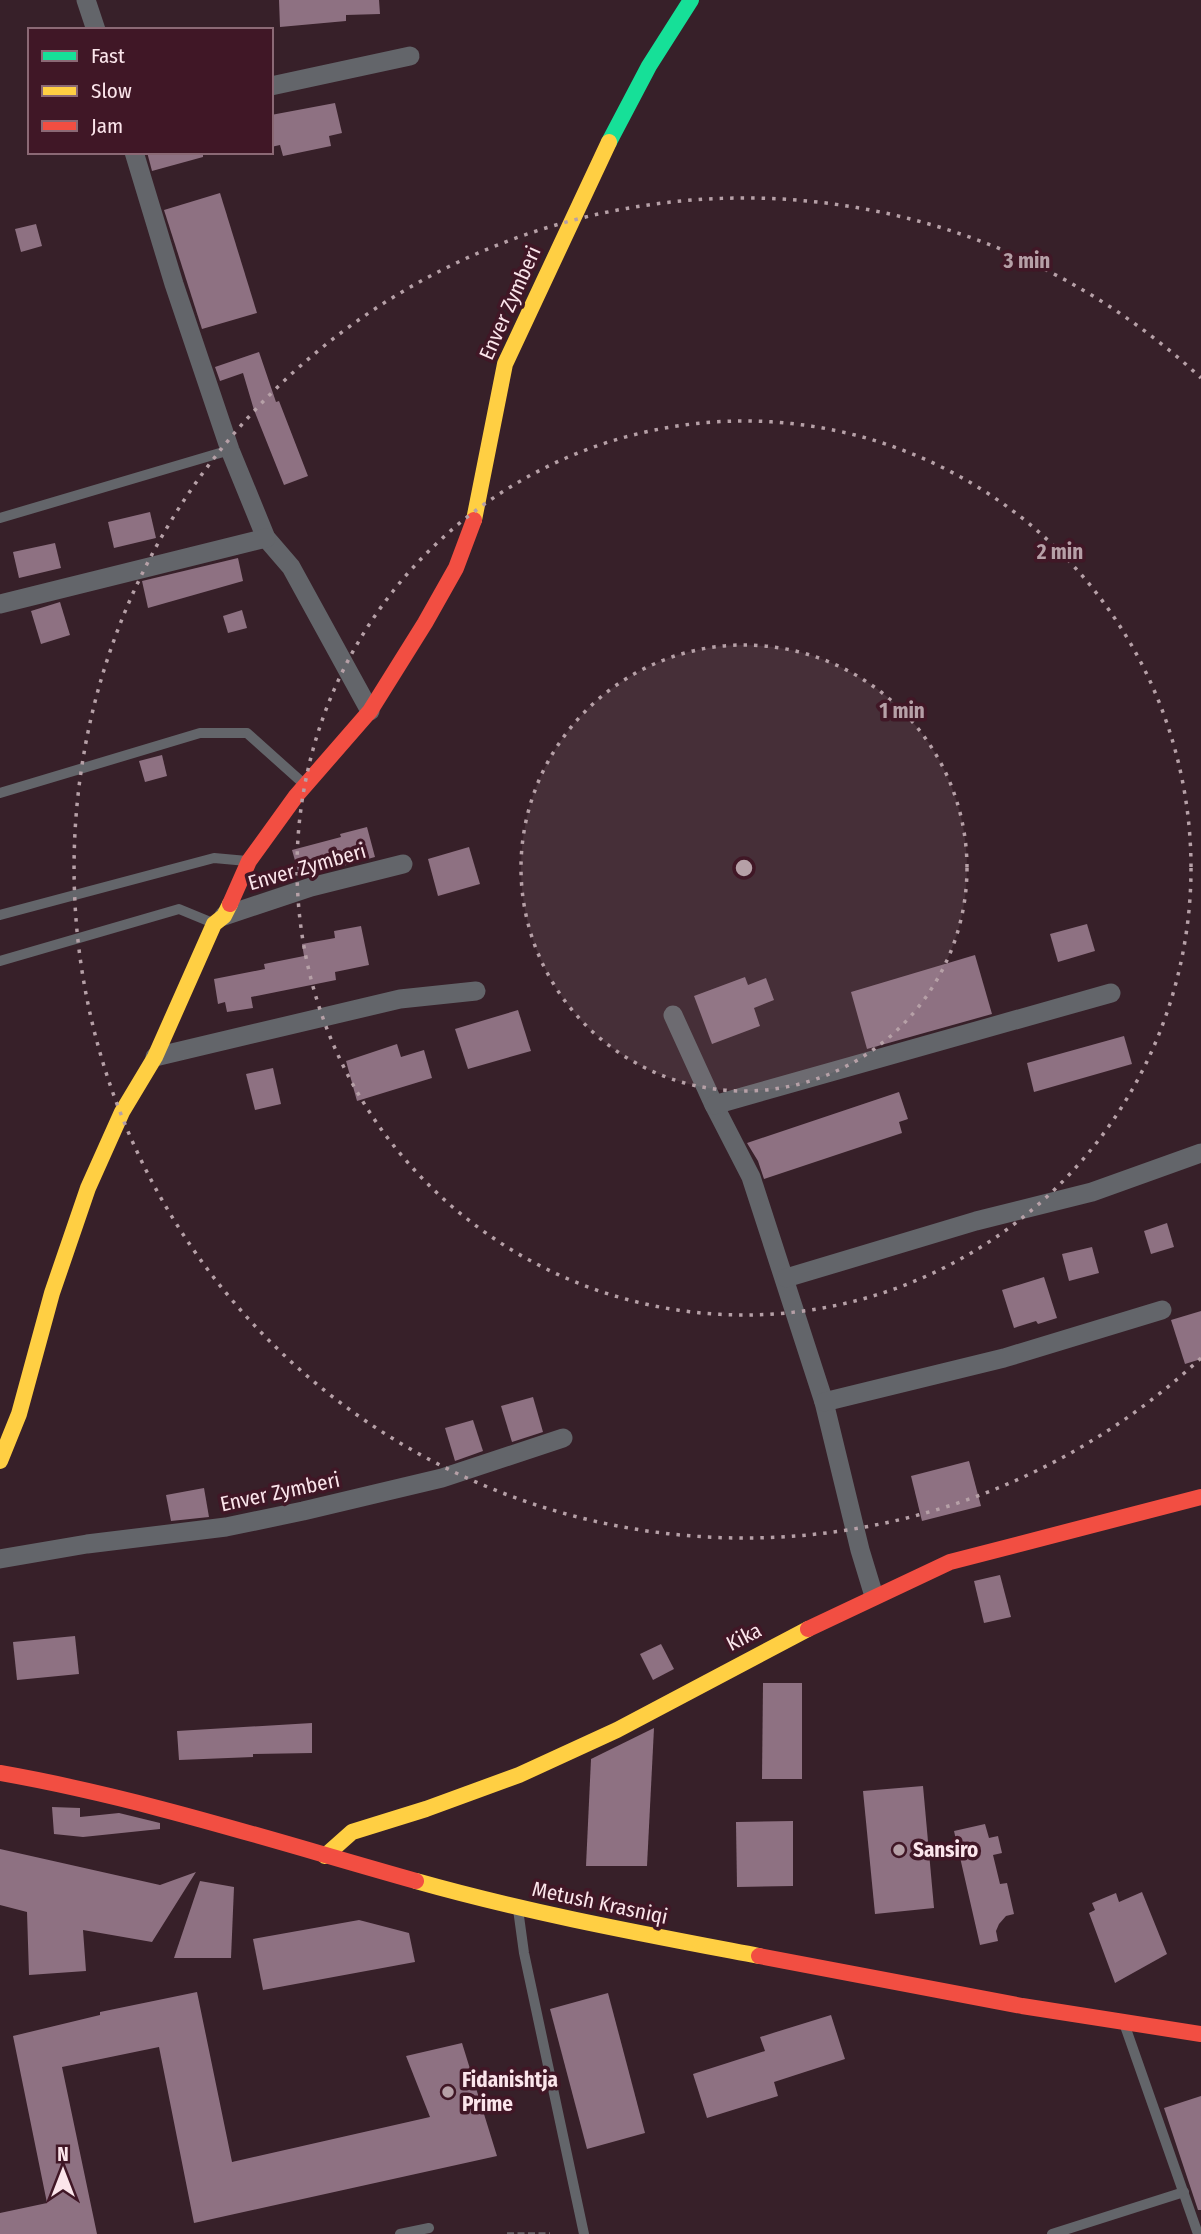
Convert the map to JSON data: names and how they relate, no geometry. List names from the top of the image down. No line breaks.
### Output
{"streets":{"street":["Enver Zymberi","Kika","Metush Krasniqi"]},"crossings":[["Kika","Metush Krasniqi"]],"places":["Sansiro","Fidanishtja Prime"],"legend":["Fast","Slow","Jam"],"north":"top","rings":["3 min","2 min","1 min"]}
